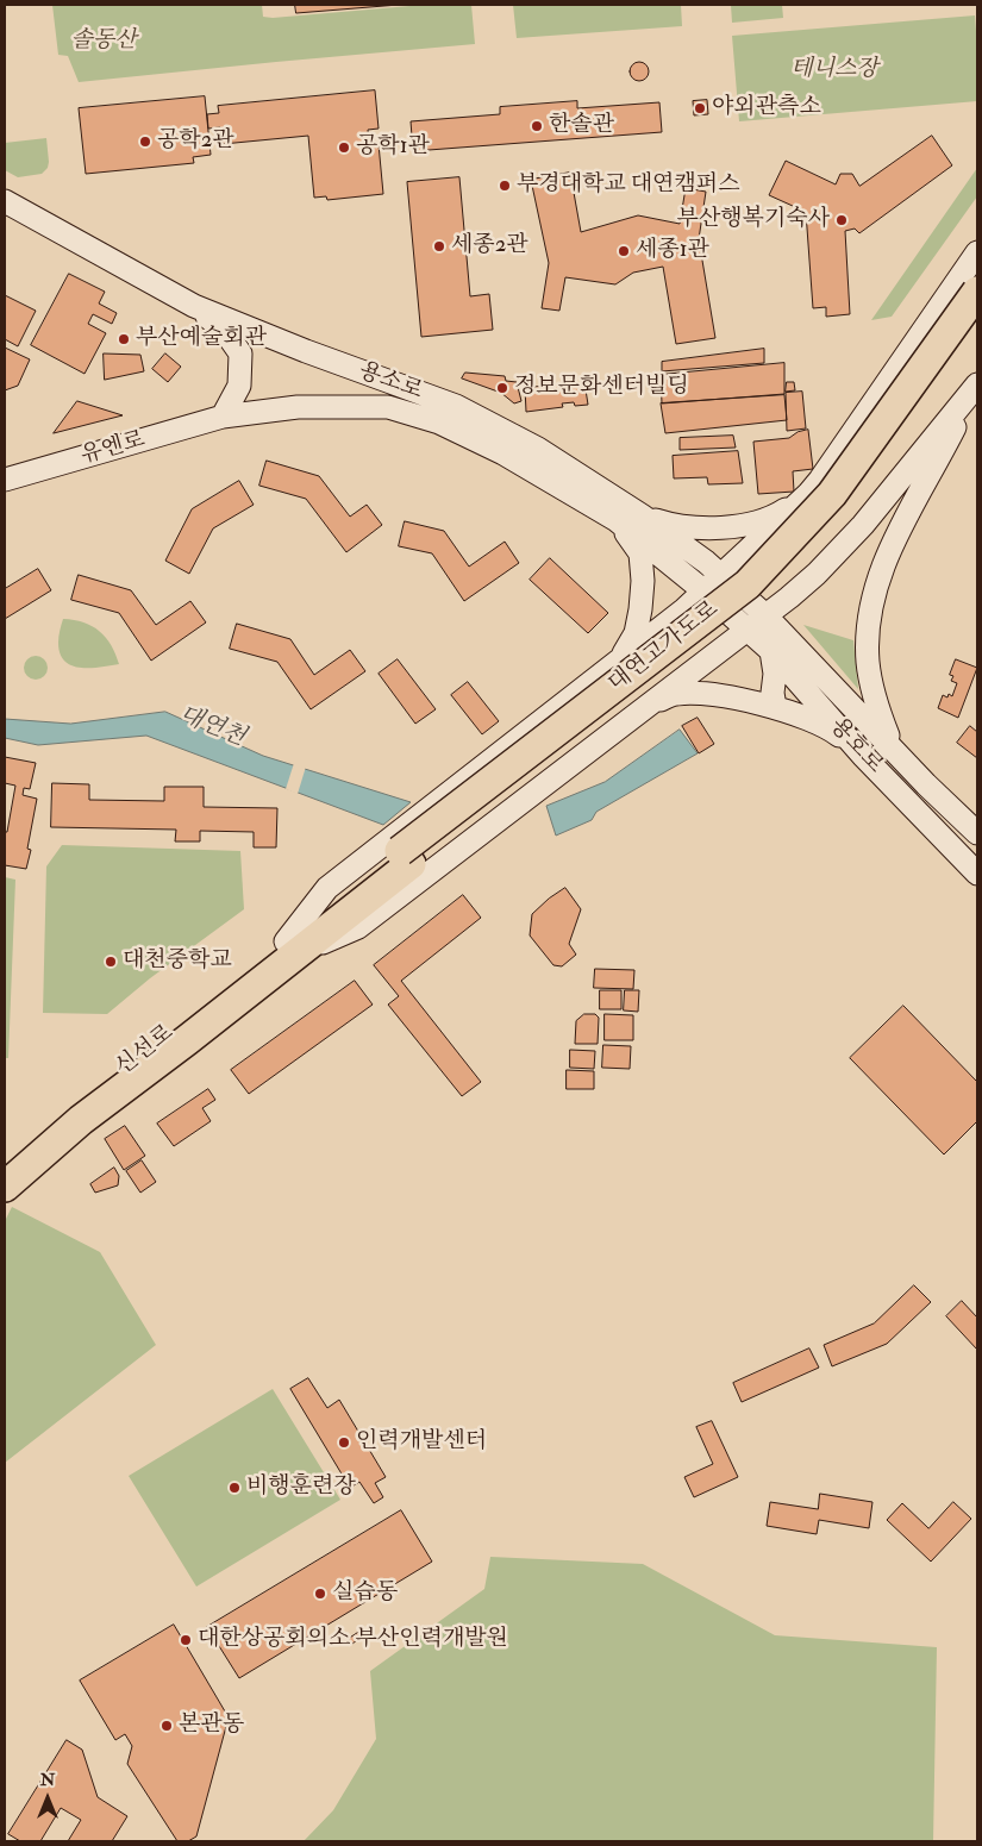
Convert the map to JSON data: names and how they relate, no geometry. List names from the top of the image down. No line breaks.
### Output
{"streets":{"highway":["대연고가도로","신선로"],"main road":["용소로","유엔로","용호로"]},"crossings":[["용소로","유엔로"],["용소로","용호로"],["대연고가도로","신선로"]],"water":["대연천"],"parks":["솔동산","테니스장"],"places":["야외관측소","한솔관","공학2관","공학1관","부경대학교 대연캠퍼스","부산행복기숙사","세종2관","세종1관","부산예술회관","정보문화센터빌딩","대천중학교","인력개발센터","비행훈련장","실습동","대한상공회의소 부산인력개발원","본관동"],"north":"top"}
